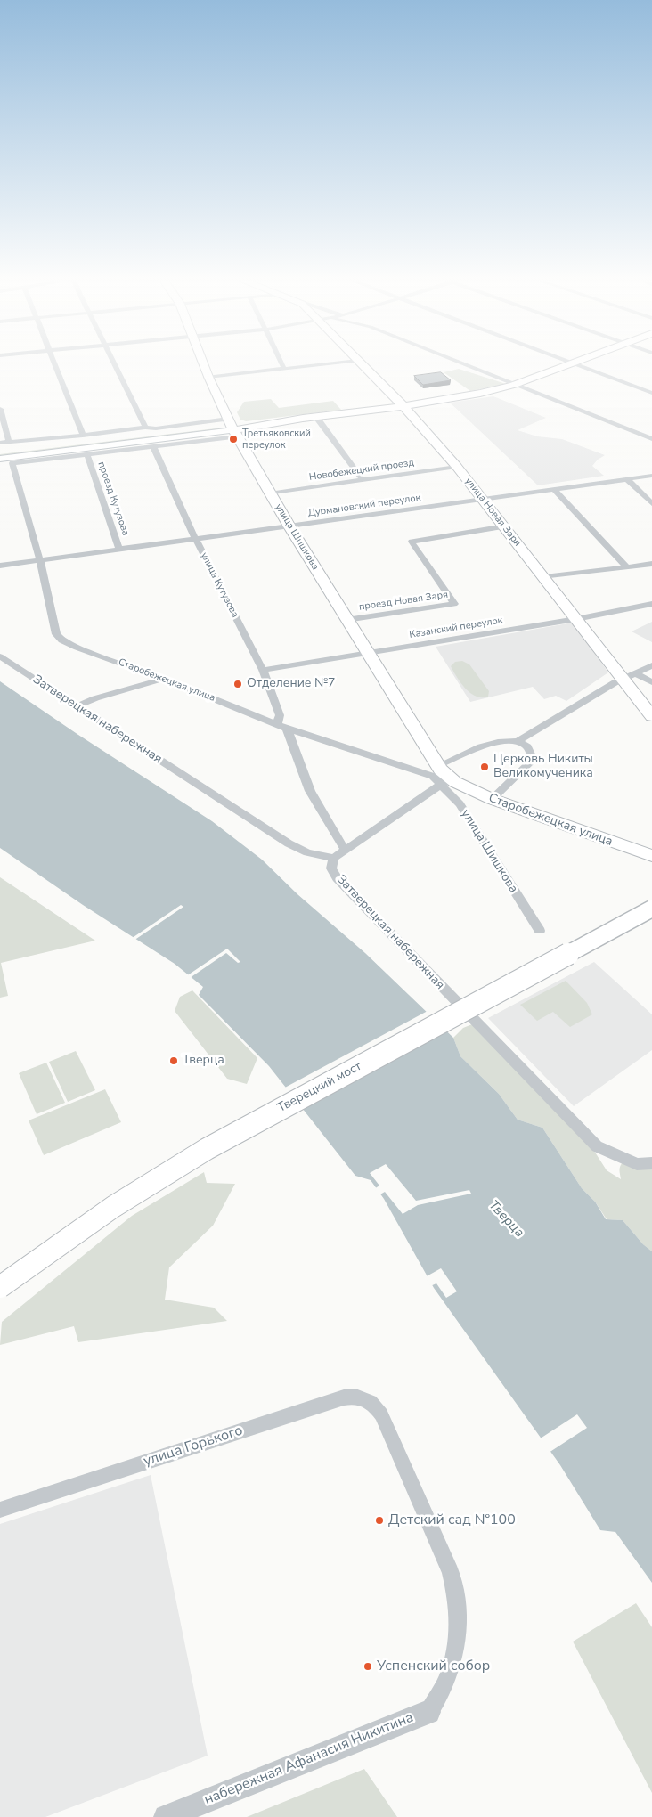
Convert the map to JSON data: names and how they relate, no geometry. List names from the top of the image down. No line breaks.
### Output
{"streets":{"main road":["улица Новая Заря","улица Шишкова","Старобежецкая улица","Тверецкий мост"],"street":["Новобежецкий проезд","проезд Кутузова","Дурмановский переулок","улица Кутузова","проезд Новая Заря","Казанский переулок","Затверецкая набережная","улица Горького","набережная Афанасия Никитина"]},"crossings":[["Новобежецкий проезд","улица Новая Заря"],["Новобежецкий проезд","улица Шишкова"],["проезд Кутузова","Дурмановский переулок"],["проезд Кутузова","Старобежецкая улица"],["Дурмановский переулок","улица Новая Заря"],["Дурмановский переулок","улица Шишкова"],["Дурмановский переулок","улица Кутузова"],["Дурмановский переулок","Старобежецкая улица"],["улица Новая Заря","проезд Новая Заря"],["улица Новая Заря","Казанский переулок"],["улица Шишкова","проезд Новая Заря"],["улица Шишкова","Казанский переулок"],["улица Шишкова","Старобежецкая улица"],["улица Кутузова","Казанский переулок"],["улица Кутузова","Старобежецкая улица"],["улица Горького","набережная Афанасия Никитина"]],"water":["Тверца"],"places":["Третьяковский переулок","Отделение №7","Церковь Никиты Великомученика","Тверца","Детский сад №100","Успенский собор"]}
